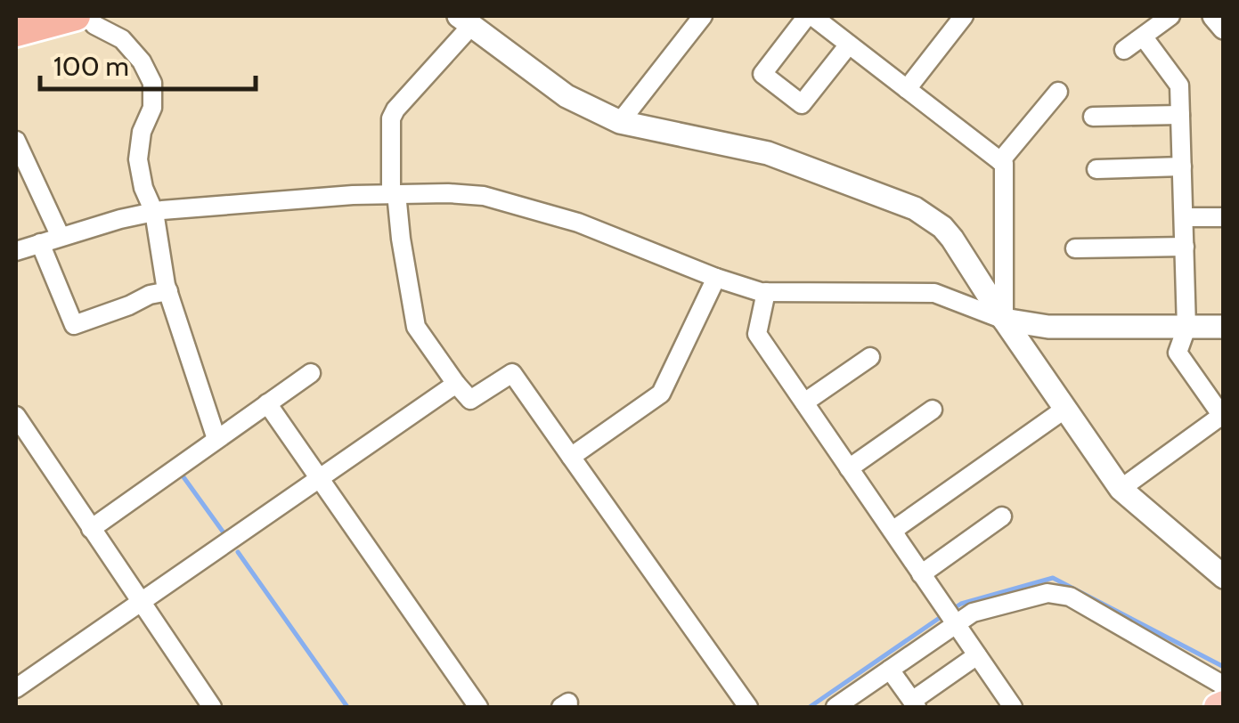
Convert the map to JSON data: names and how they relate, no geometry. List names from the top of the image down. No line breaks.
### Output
{"scale_bar":"100 m"}
